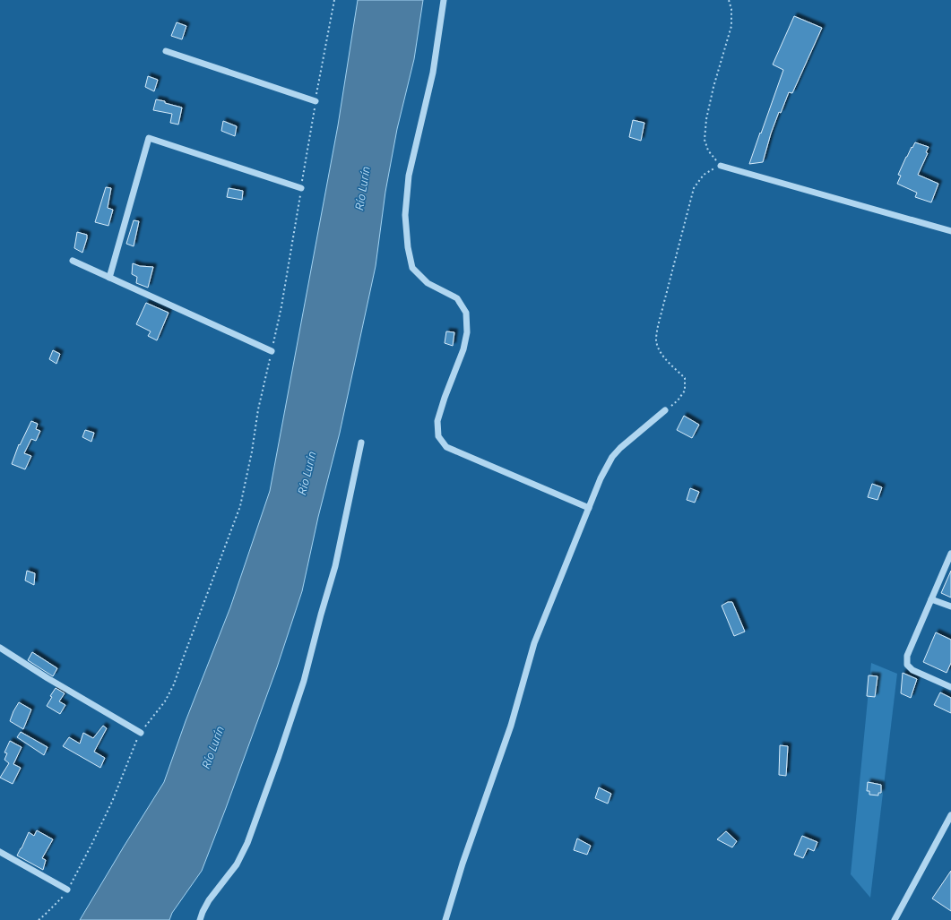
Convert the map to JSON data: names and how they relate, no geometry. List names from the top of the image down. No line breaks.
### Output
{"water":["Río Lurín"]}
